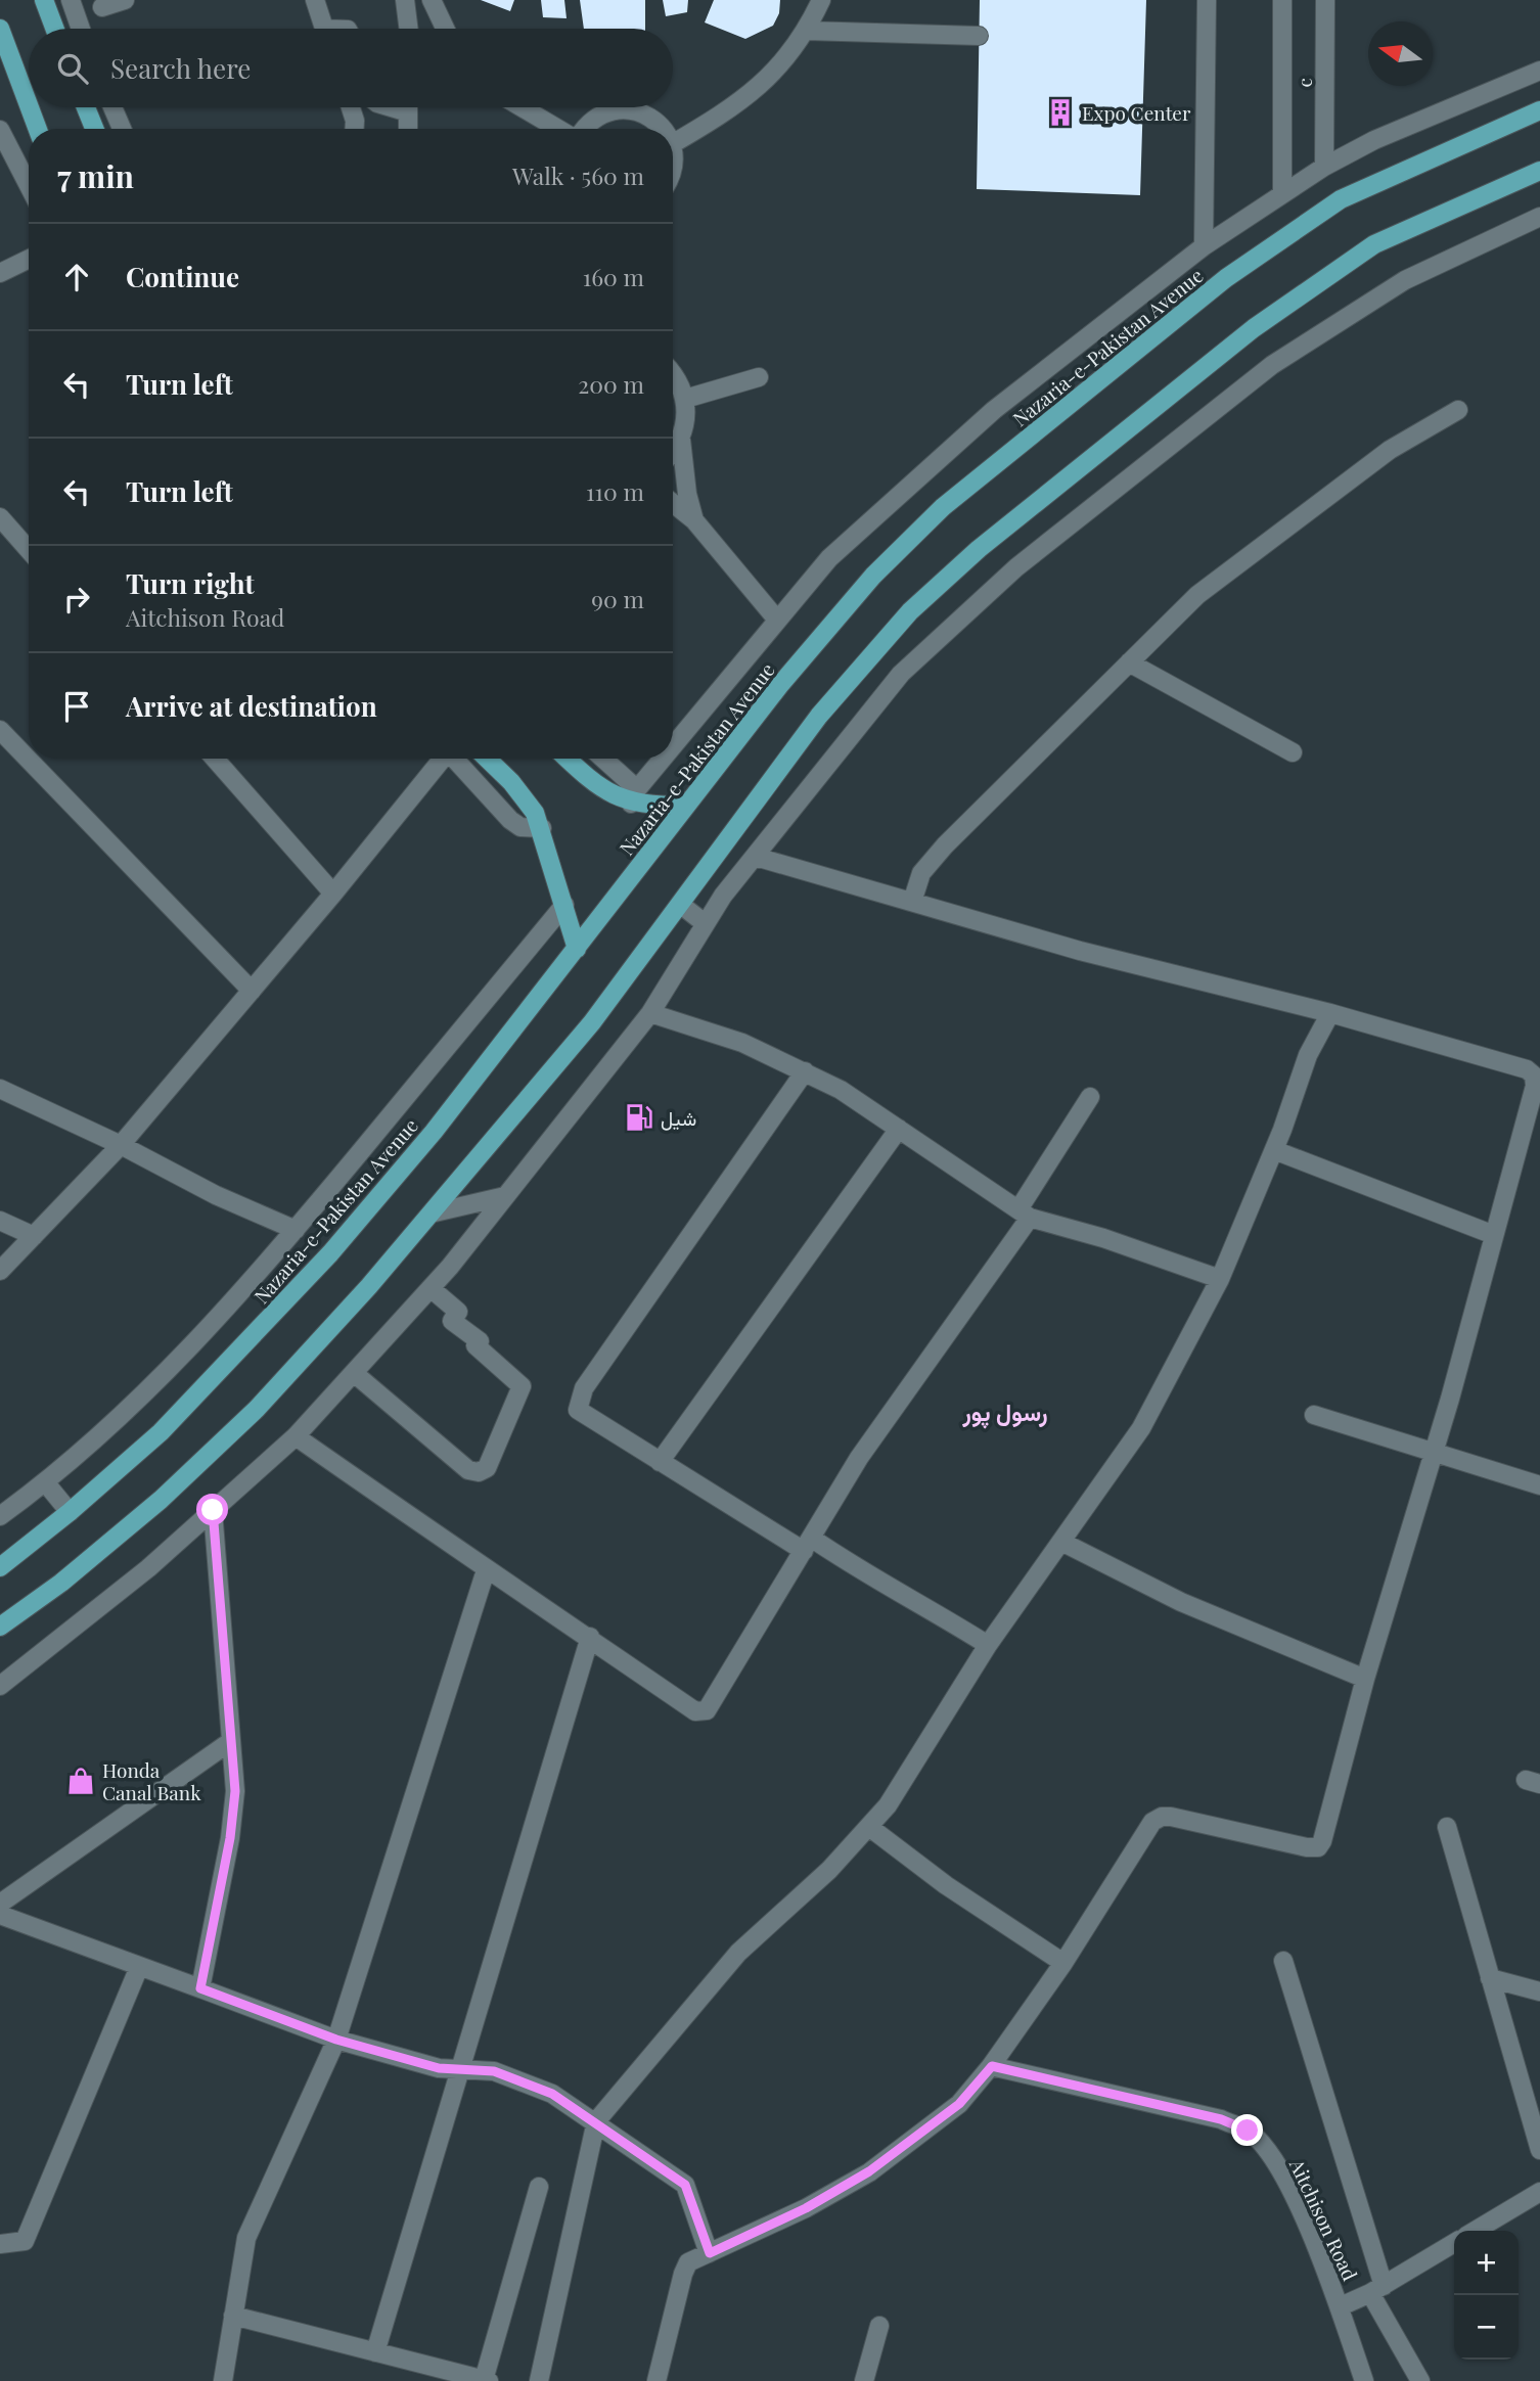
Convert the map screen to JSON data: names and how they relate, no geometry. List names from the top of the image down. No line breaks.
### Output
{"streets":{"main road":["Nazaria-e-Pakistan Avenue"],"street":["c","Aitchison Road"]},"districts":["رسول پور"],"places":{"building":["Expo Center"],"fuel station":["شیل"],"shop":["Honda Canal Bank"]},"north":"left","page":{"search":"Search here","heading":["7 min","Walk · 560 m"],"list":[["Continue","160 m"],["Turn left","200 m"],["Turn left","110 m"],["Turn right","Aitchison Road","90 m"],"Arrive at destination"],"map_buttons":["+","−"]}}
